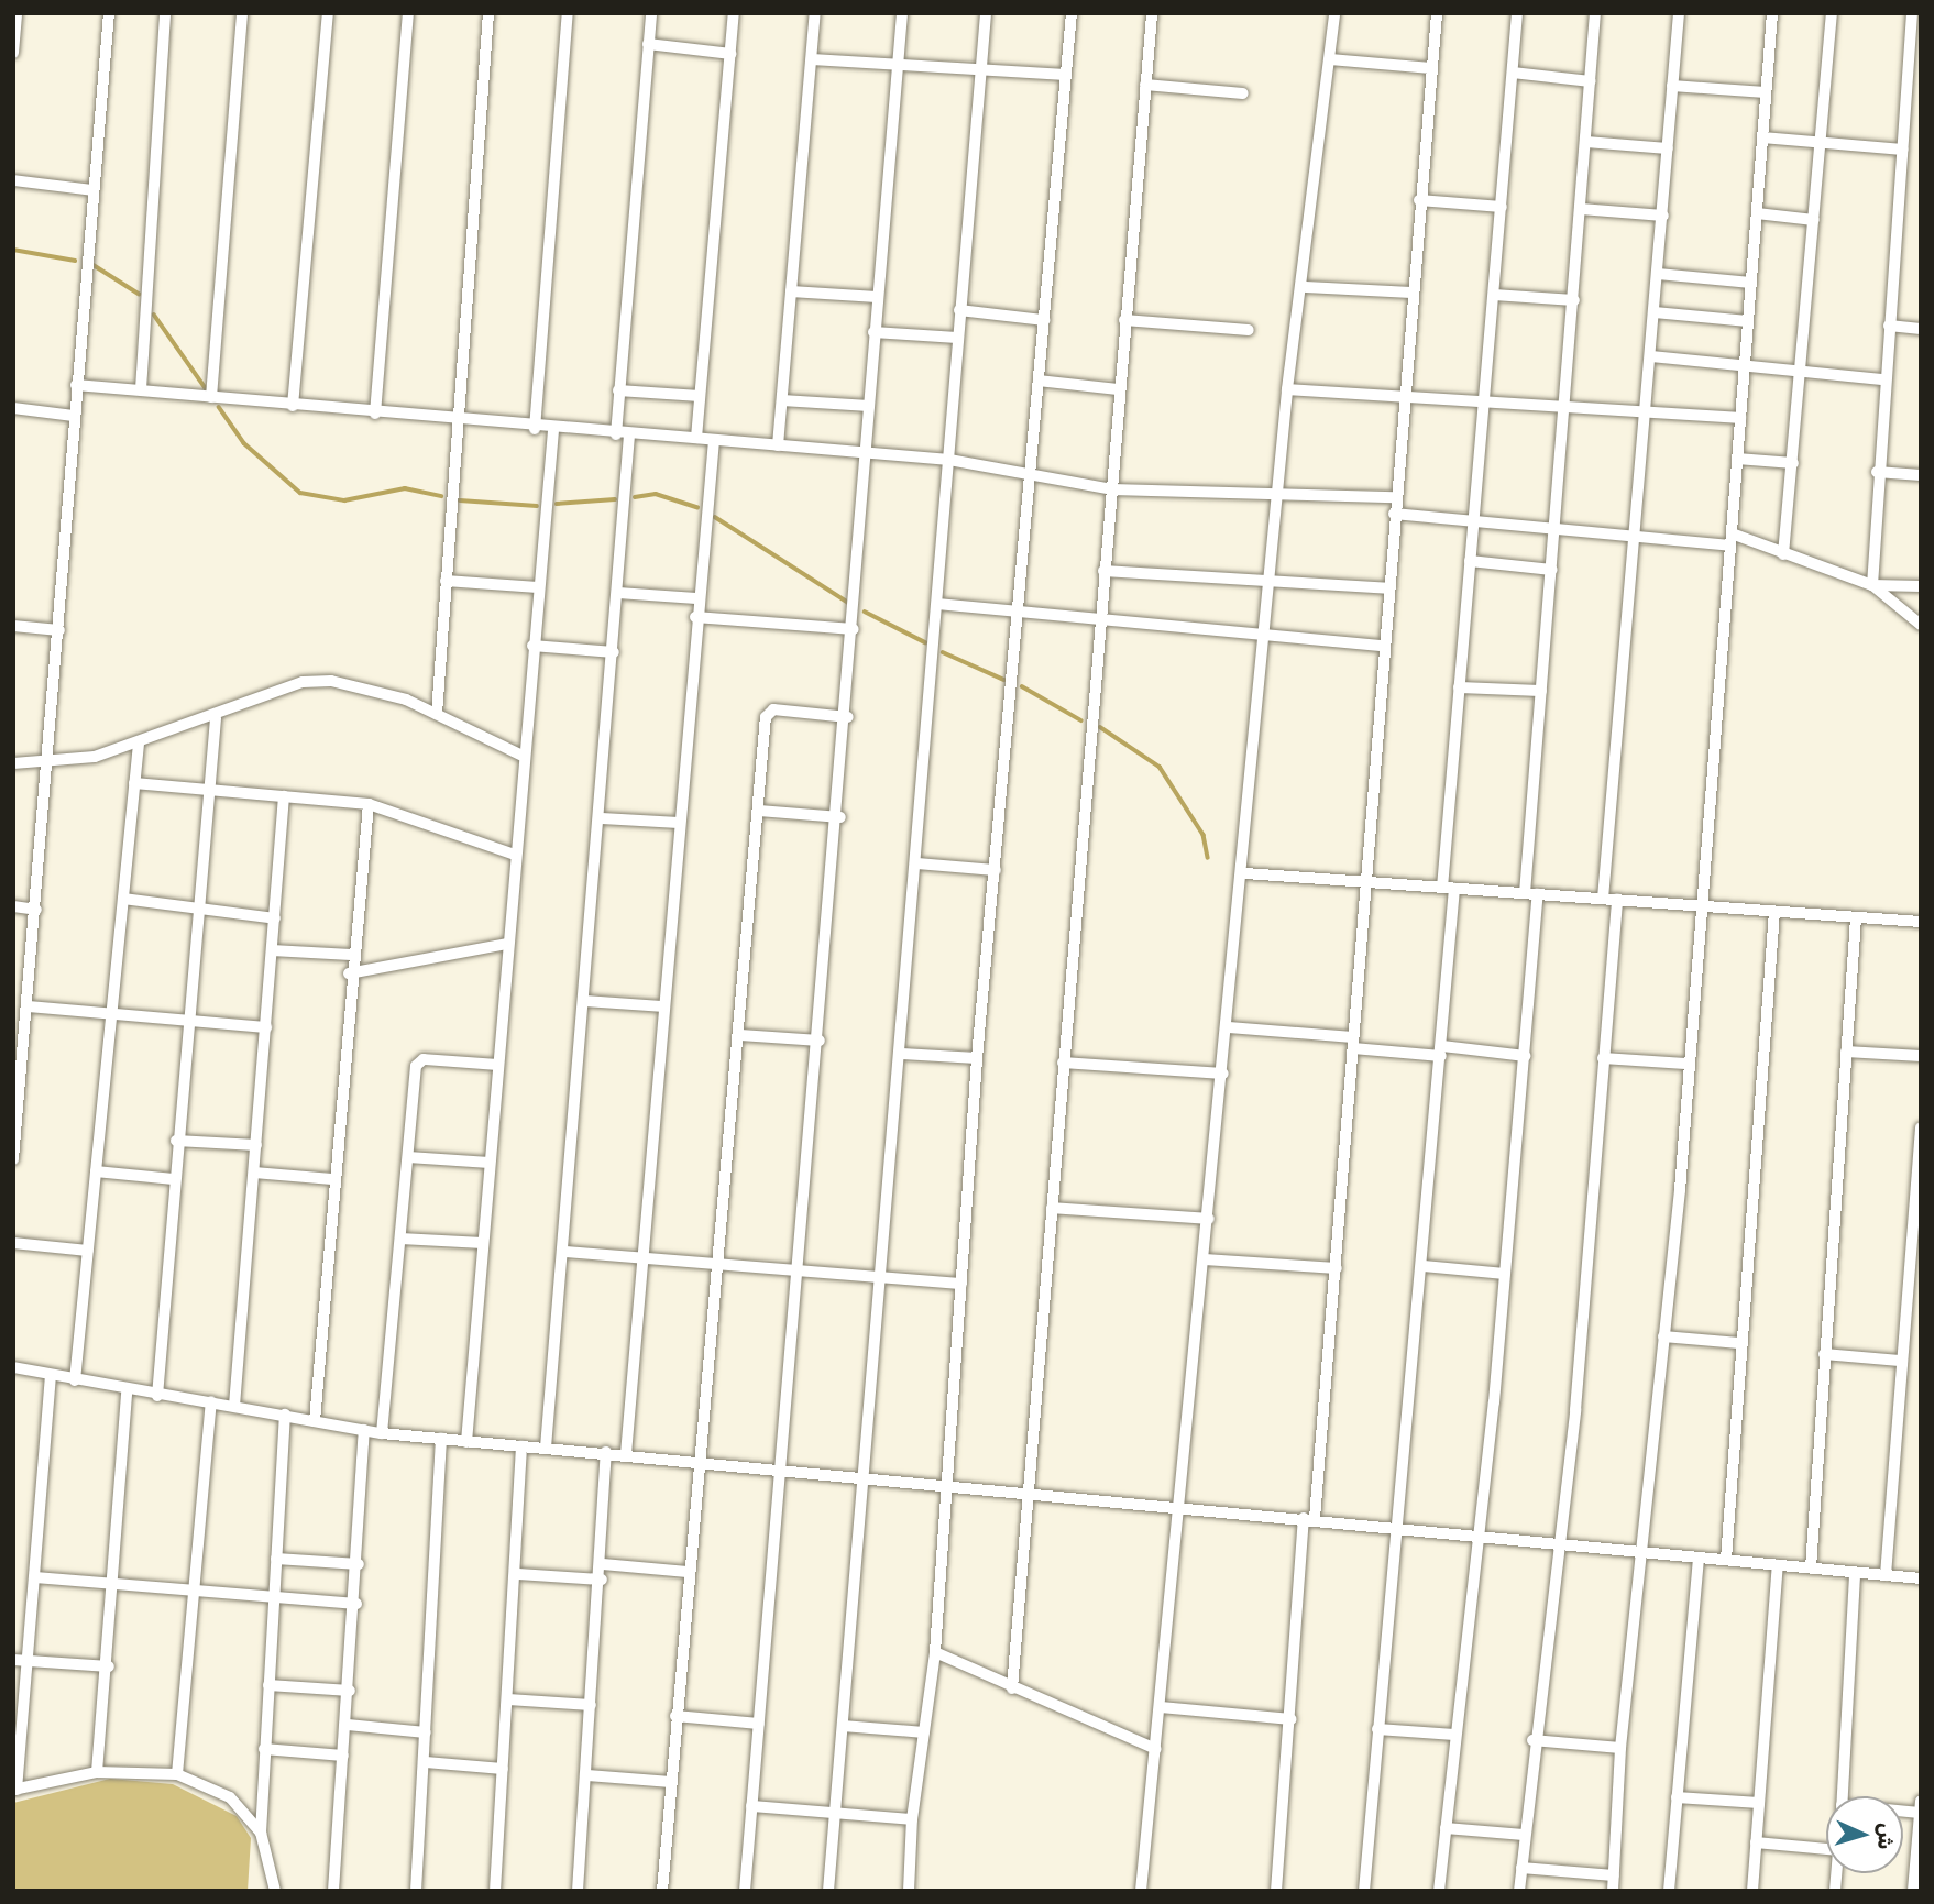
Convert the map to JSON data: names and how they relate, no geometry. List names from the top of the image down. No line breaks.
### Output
{"north":"right"}
